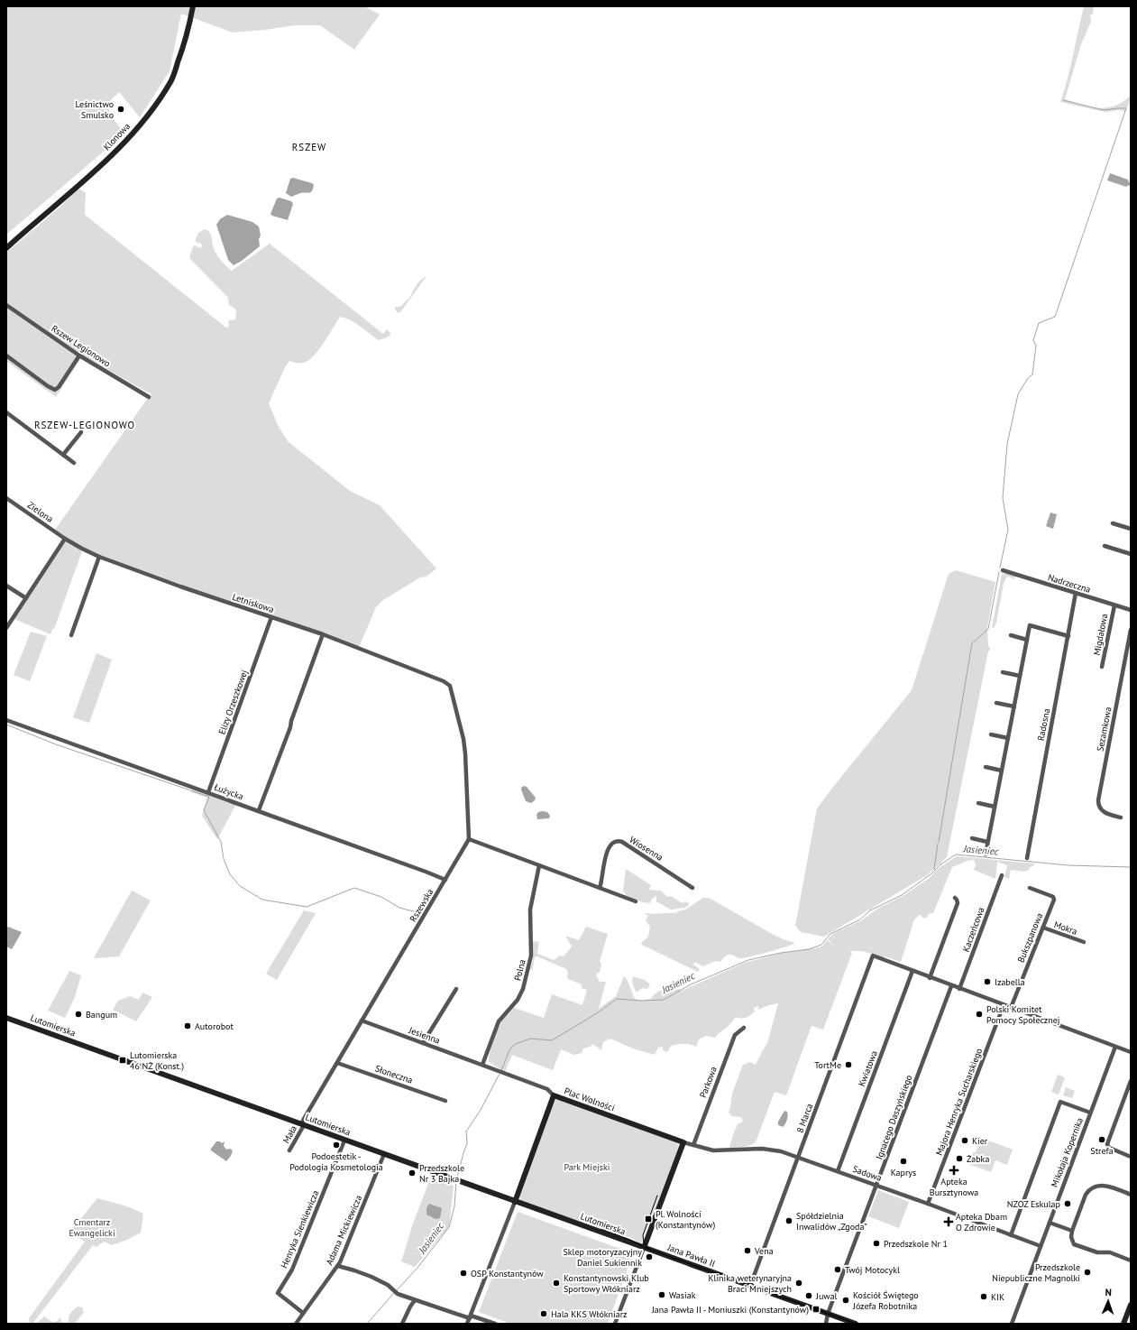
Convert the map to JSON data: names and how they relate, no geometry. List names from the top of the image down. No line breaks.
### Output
{"streets":{"main road":["Klonowa","Lutomierska","Plac Wolności","Jana Pawła II"],"street":["Rszew Legionowo","Zielona","Nadrzeczna","Letniskowa","Migdałowa","Elizy Orzeszkowej","Radosna","Sezamkowa","Łużycka","Wiosenna","Rszewska","Mokra","Kaczeńcowa","Bukszpanowa","Polna","Jesienna","Kwiatowa","Słoneczna","Parkowa","Majora Henryka Sucharskiego","Ignacego Daszyńskiego","8 Marca","Mała","Mikołaja Kopernika","Sadowa","Henryka Sienkiewicza","Adama Mickiewicza"]},"crossings":[["Zielona","Letniskowa"],["Nadrzeczna","Migdałowa"],["Nadrzeczna","Radosna"],["Letniskowa","Elizy Orzeszkowej"],["Letniskowa","Rszewska"],["Elizy Orzeszkowej","Łużycka"],["Łużycka","Rszewska"],["Rszewska","Lutomierska"],["Rszewska","Jesienna"],["Rszewska","Słoneczna"],["Rszewska","Mała"],["Mokra","Bukszpanowa"],["Polna","Jesienna"],["Lutomierska","Plac Wolności"],["Lutomierska","Mała"],["Lutomierska","Henryka Sienkiewicza"],["Lutomierska","Adama Mickiewicza"],["Lutomierska","Jana Pawła II"],["Kwiatowa","8 Marca"],["Kwiatowa","Sadowa"],["Parkowa","Sadowa"],["Plac Wolności","Sadowa"],["Majora Henryka Sucharskiego","Sadowa"],["Ignacego Daszyńskiego","Sadowa"],["Ignacego Daszyńskiego","Jana Pawła II"],["8 Marca","Sadowa"],["8 Marca","Jana Pawła II"],["Mikołaja Kopernika","Sadowa"],["Henryka Sienkiewicza","Adama Mickiewicza"]],"districts":["RSZEW","RSZEW-LEGIONOWO"],"water":["Jasieniec"],"parks":["Park Miejski","Cmentarz Ewangelicki"],"places":{"other":["Leśnictwo Smulsko","Izabella","Bangum","Polski Komitet Pomocy Społecznej","Autorobot","TortMe","Strefa","Kier","Podoestetik - Podologia Kosmetologia","Żabka","Kaprys","Przedszkole Nr 3 Bajka","NZOZ Eskulap","Spółdzielnia Inwalidów „Zgoda”","Przedszkole Nr 1","Vena","Sklep motoryzacyjny Daniel Sukiennik","Twój Motocykl","Przedszkole Niepubliczne Magnolki","OSP Konstantynów","Konstantynowski Klub Sportowy Włókniarz","Klinika weterynaryjna Braci Mniejszych","Wasiak","Juwal","KIK","Kościół Świętego Józefa Robotnika","Hala KKS Włókniarz"],"transit":["Lutomierska 46 NŻ (Konst.)","Pl. Wolności (Konstantynów)","Jana Pawła II - Moniuszki (Konstantynów)"],"health":["Apteka Bursztynowa","Apteka Dbam O Zdrowie"]},"north":"top"}
